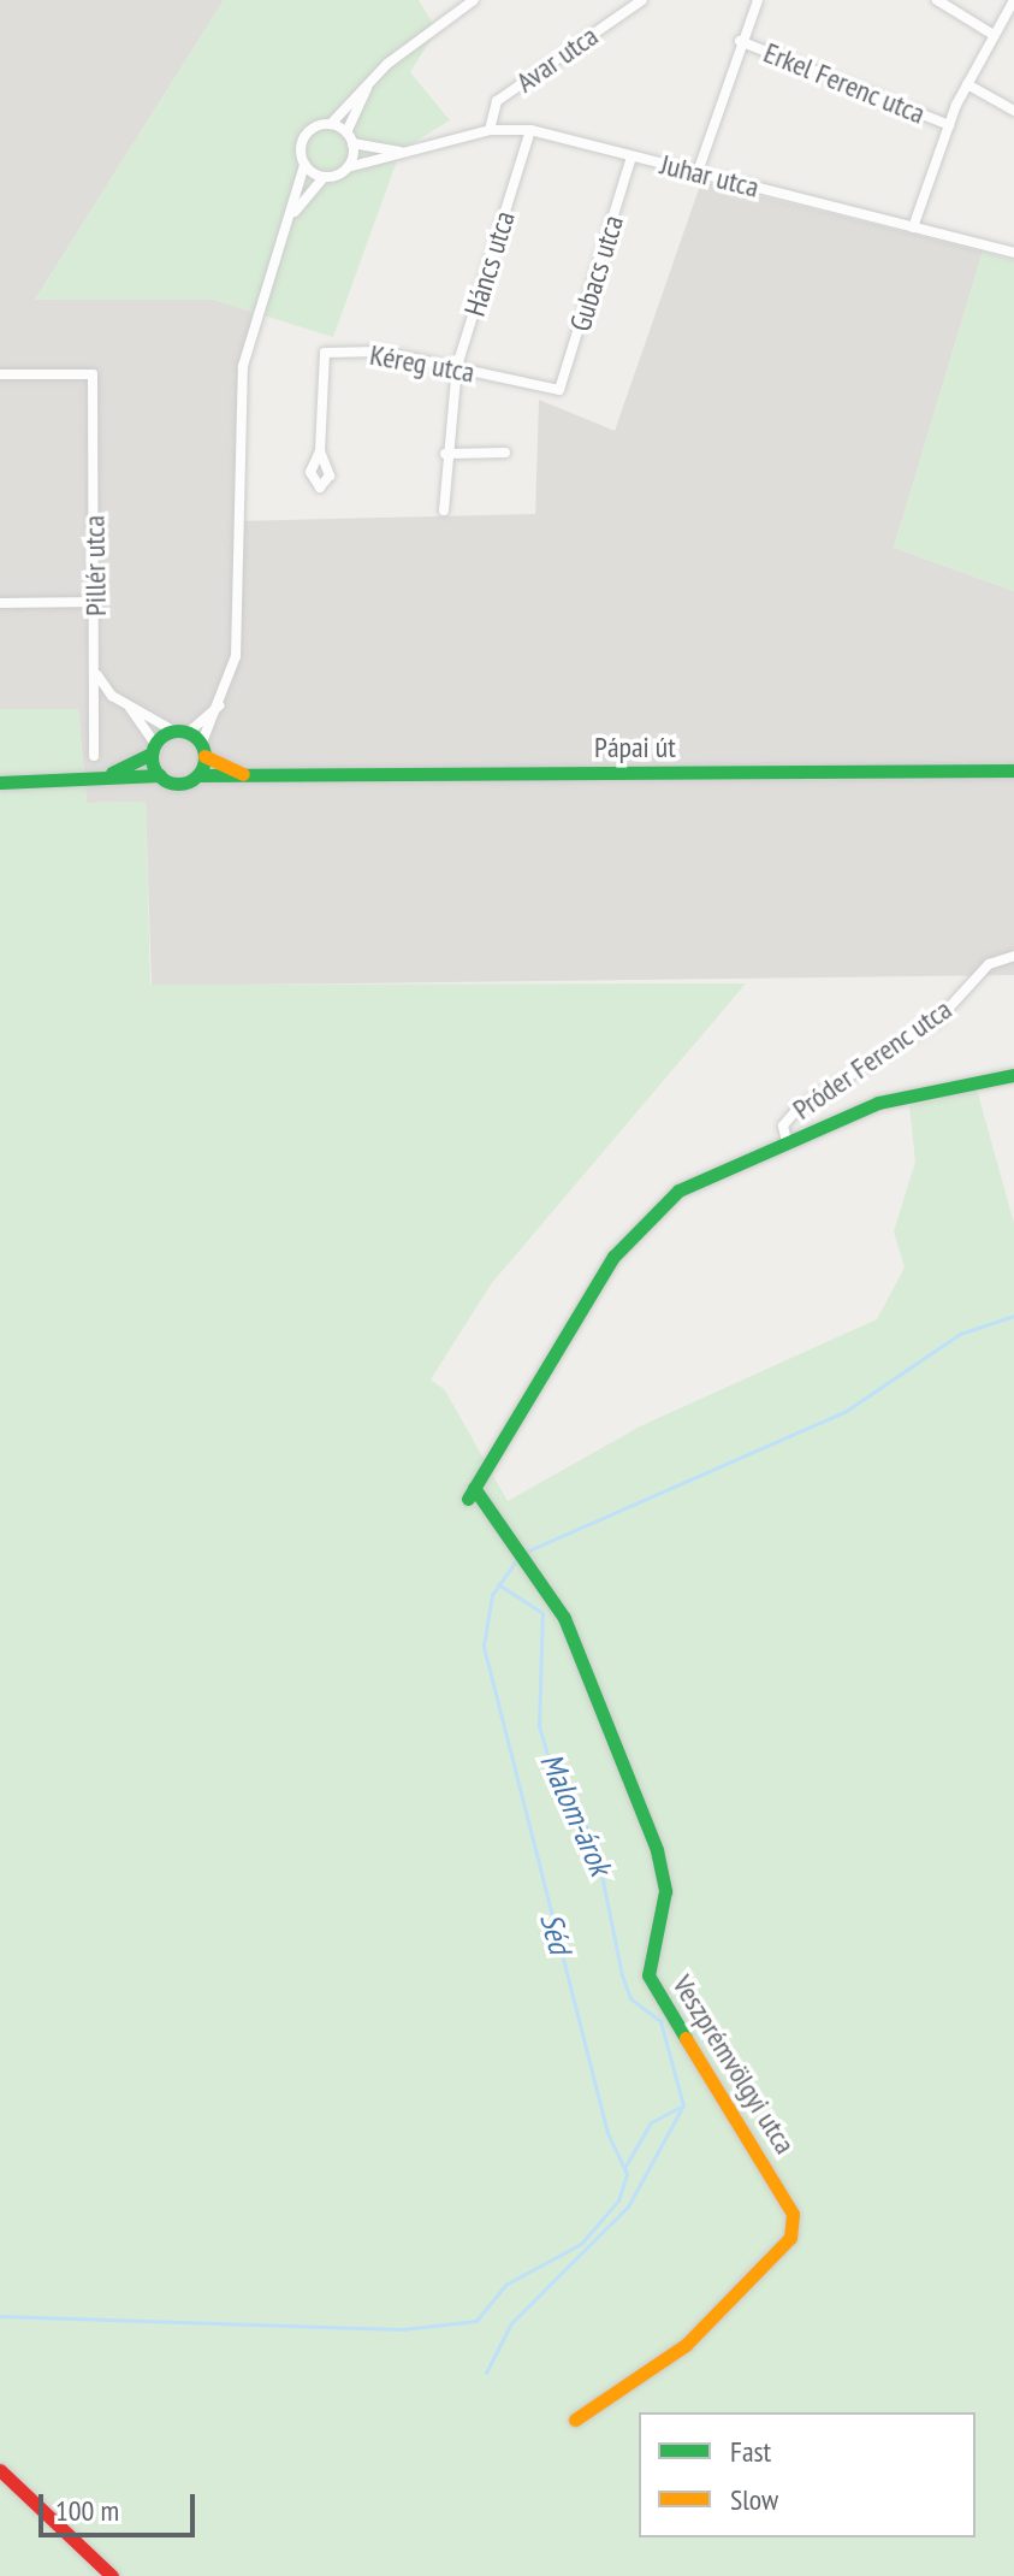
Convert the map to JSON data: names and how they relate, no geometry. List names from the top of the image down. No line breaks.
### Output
{"streets":{"street":["Avar utca","Erkel Ferenc utca","Juhar utca","Háncs utca","Gubacs utca","Kéreg utca","Pillér utca","Pápai út","Próder Ferenc utca","Veszprémvölgyi utca"]},"crossings":[["Avar utca","Juhar utca"],["Juhar utca","Háncs utca"],["Juhar utca","Gubacs utca"],["Háncs utca","Kéreg utca"],["Gubacs utca","Kéreg utca"],["Próder Ferenc utca","Veszprémvölgyi utca"]],"water":["Malom-árok","Séd"],"legend":["Fast","Slow"],"scale_bar":"100 m"}
